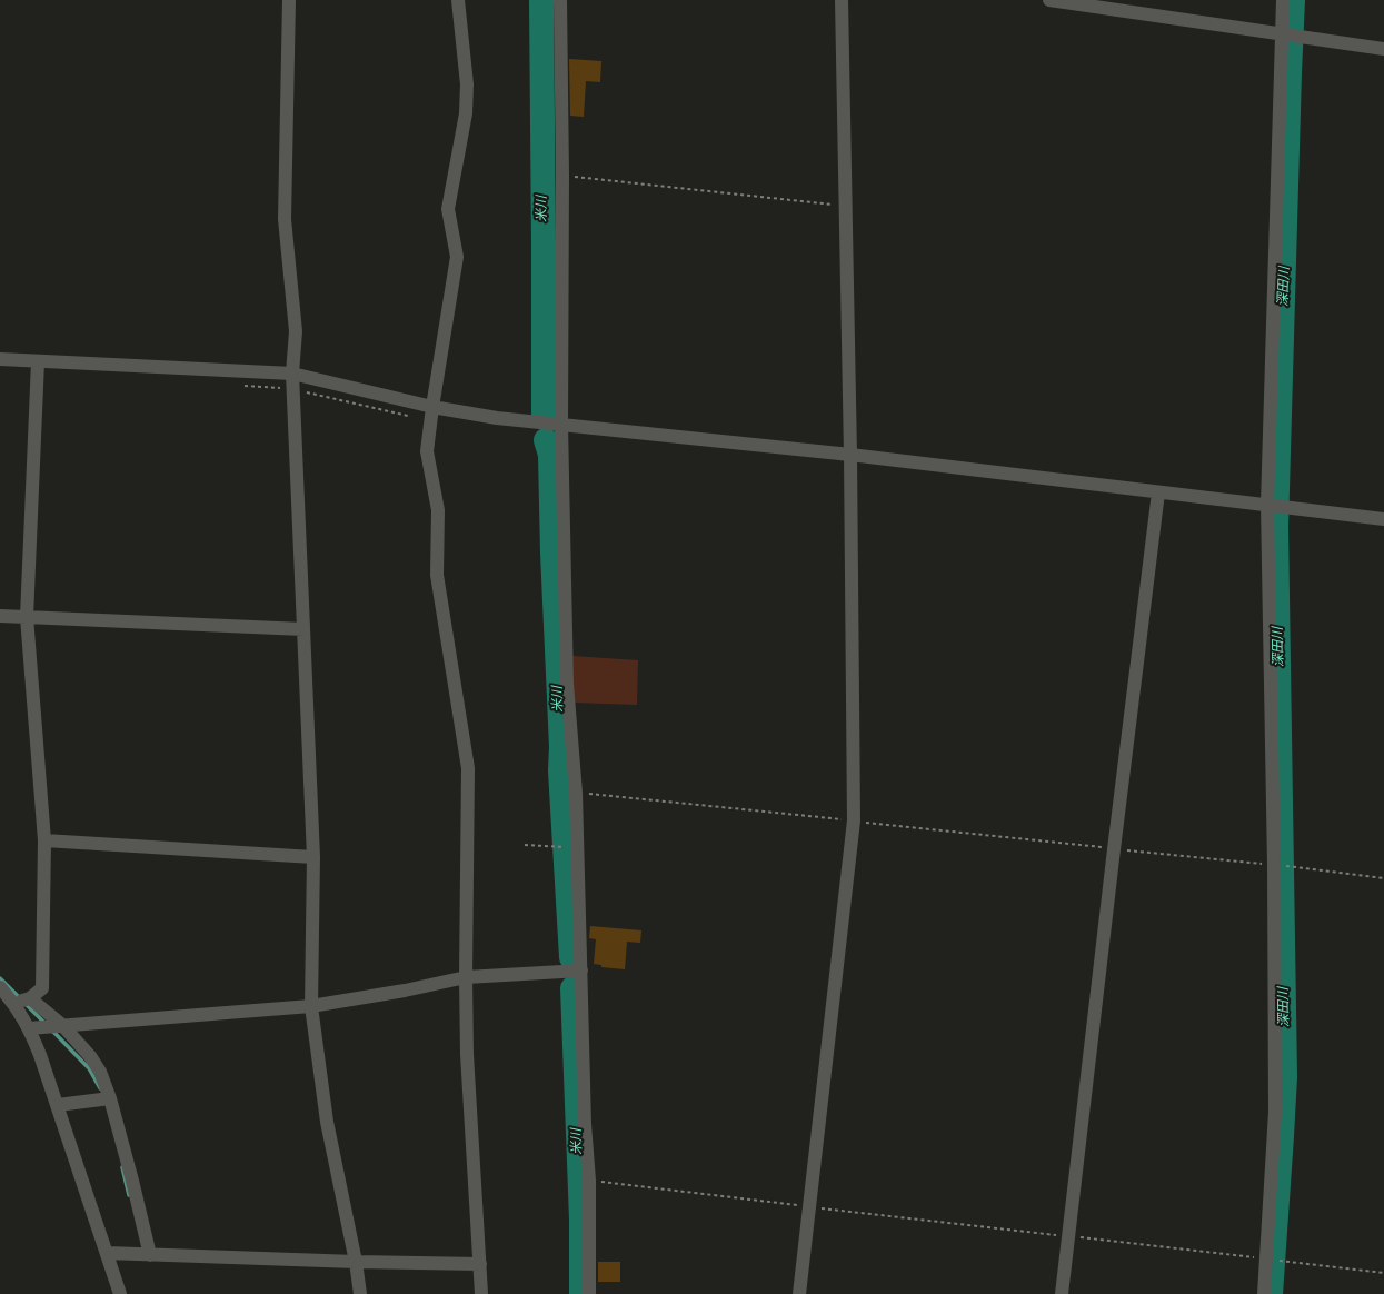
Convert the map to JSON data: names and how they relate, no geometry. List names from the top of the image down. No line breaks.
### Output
{"water":["米川","深田川"]}
